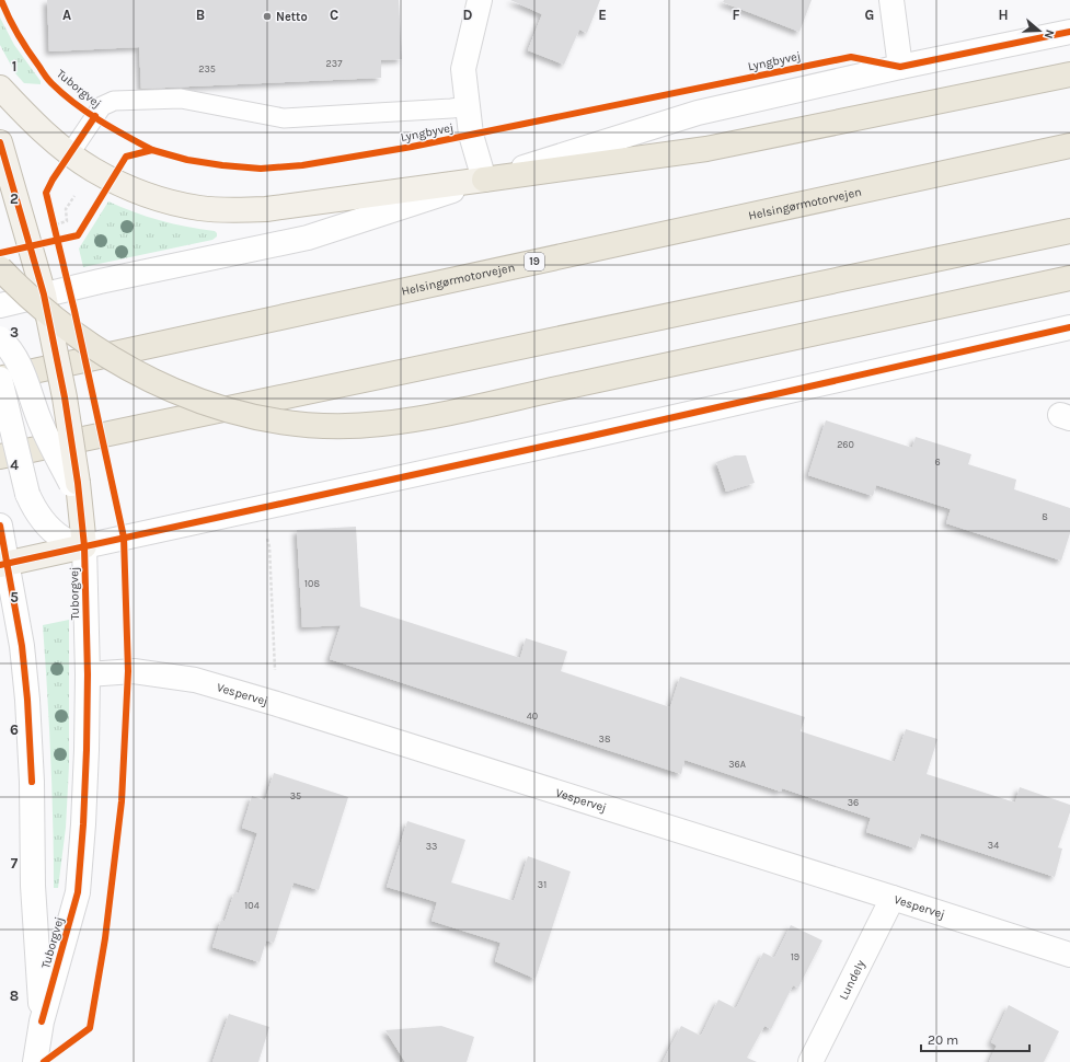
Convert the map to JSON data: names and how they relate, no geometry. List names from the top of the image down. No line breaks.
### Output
{"streets":{"highway":["Helsingørmotorvejen","19"],"main road":["Tuborgvej"],"street":["Vespervej","Lundely"],"cycle path":["Lyngbyvej"]},"crossings":[["Tuborgvej","Vespervej"],["Vespervej","Lundely"]],"places":["Netto"],"house_numbers":["237","235","260","6","8","108","40","38","36A","35","36","34","33","31","104","19"],"scale_bar":"20 m","north":"right","grid":{"columns":["A","B","C","D","E","F","G","H"],"rows":["1","2","3","4","5","6","7","8"]}}
